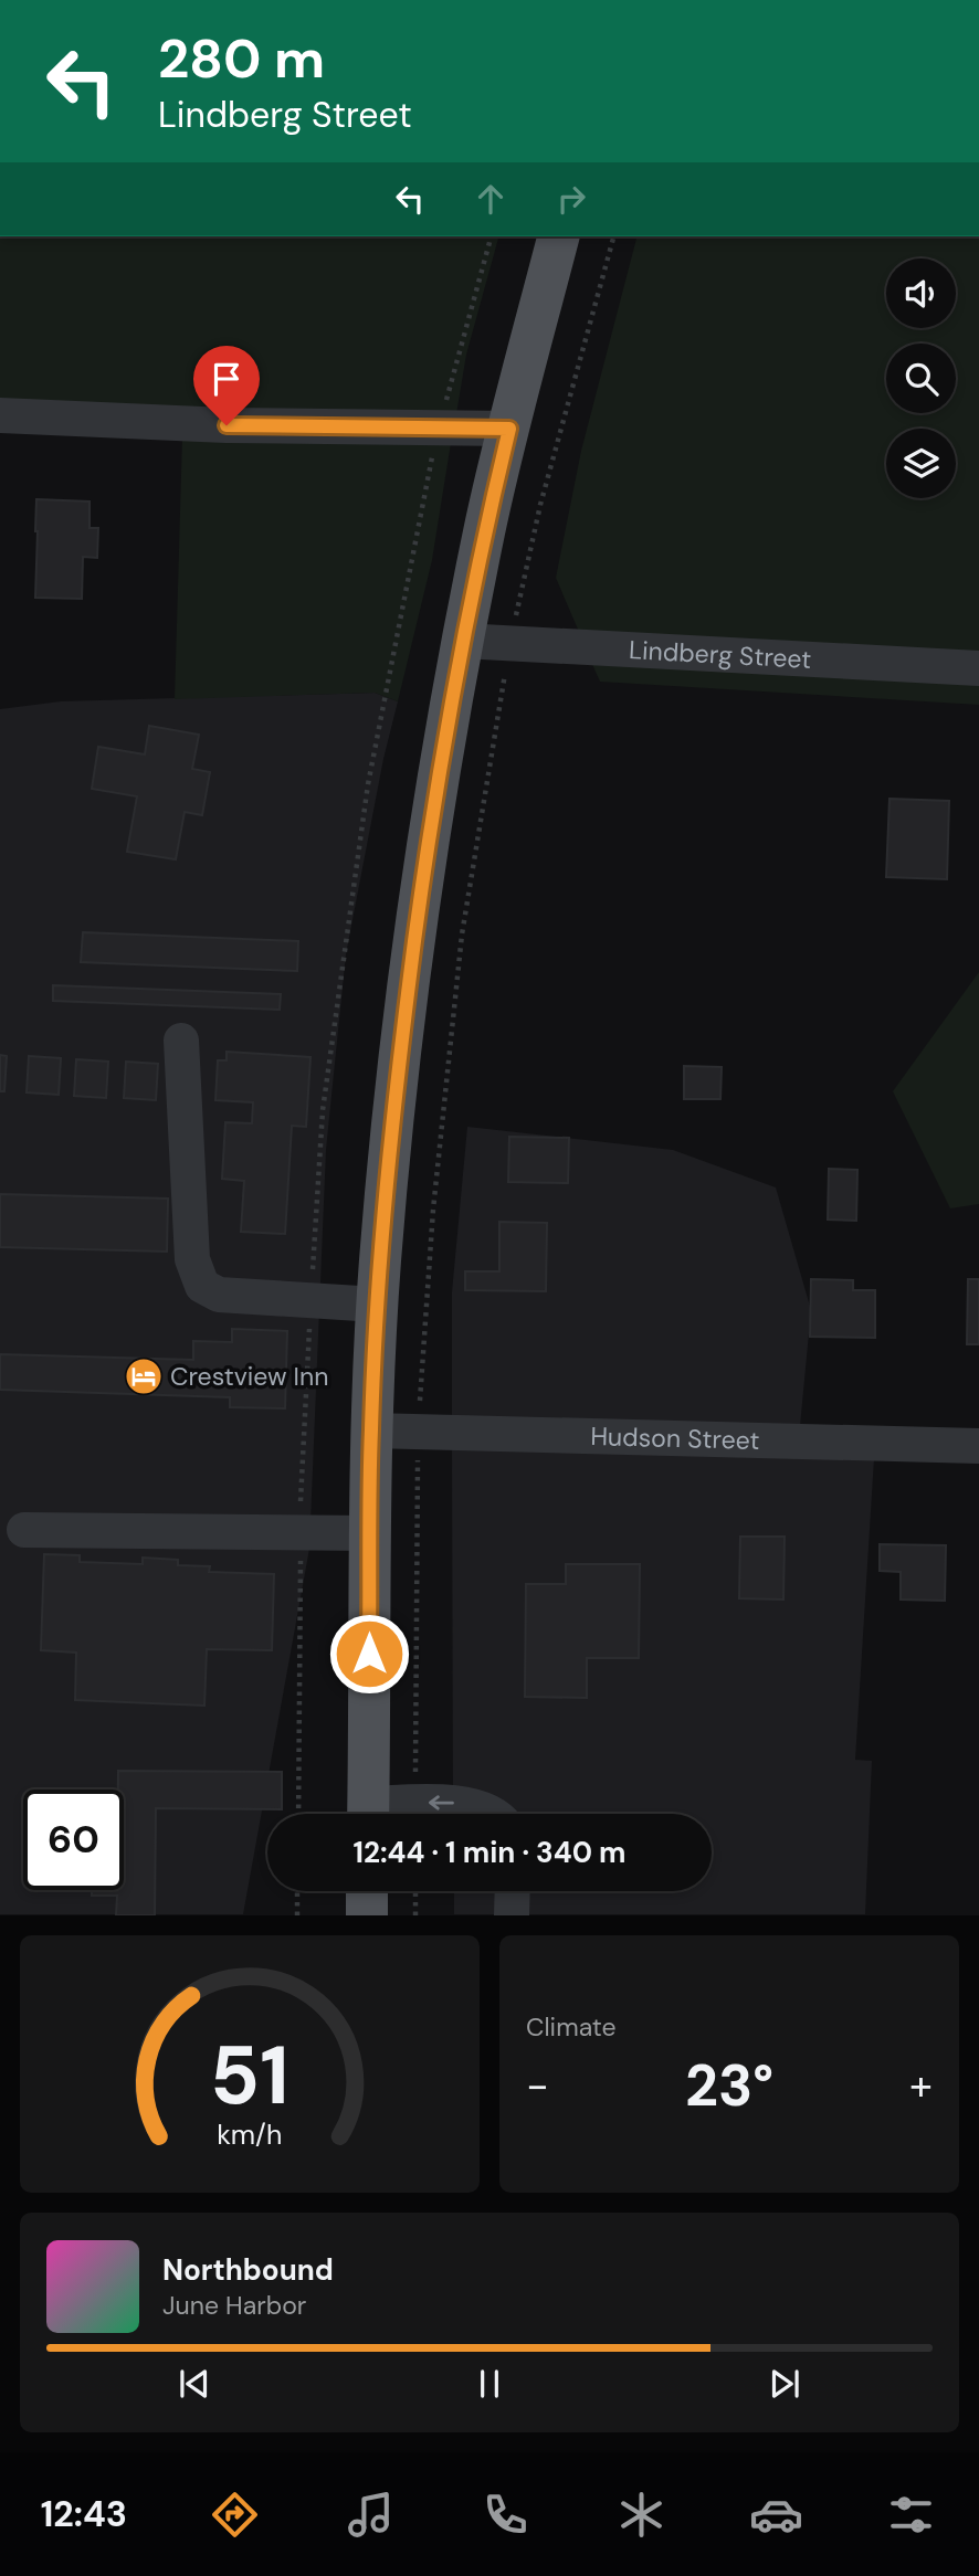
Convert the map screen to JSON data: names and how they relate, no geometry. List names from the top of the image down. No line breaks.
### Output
{"streets":{"street":["Lindberg Street","Hudson Street"]},"places":{"hotel":["Crestview Inn"]},"page":{"turn":["280 m","Lindberg Street"],"limit":"60","trip":"12:44 · 1 min · 340 m","tile":"Climate","heat":["−","23°","+"],"song":["Northbound","June Harbor"],"tabs":"12:43","gauge":["51","km/h"]}}
